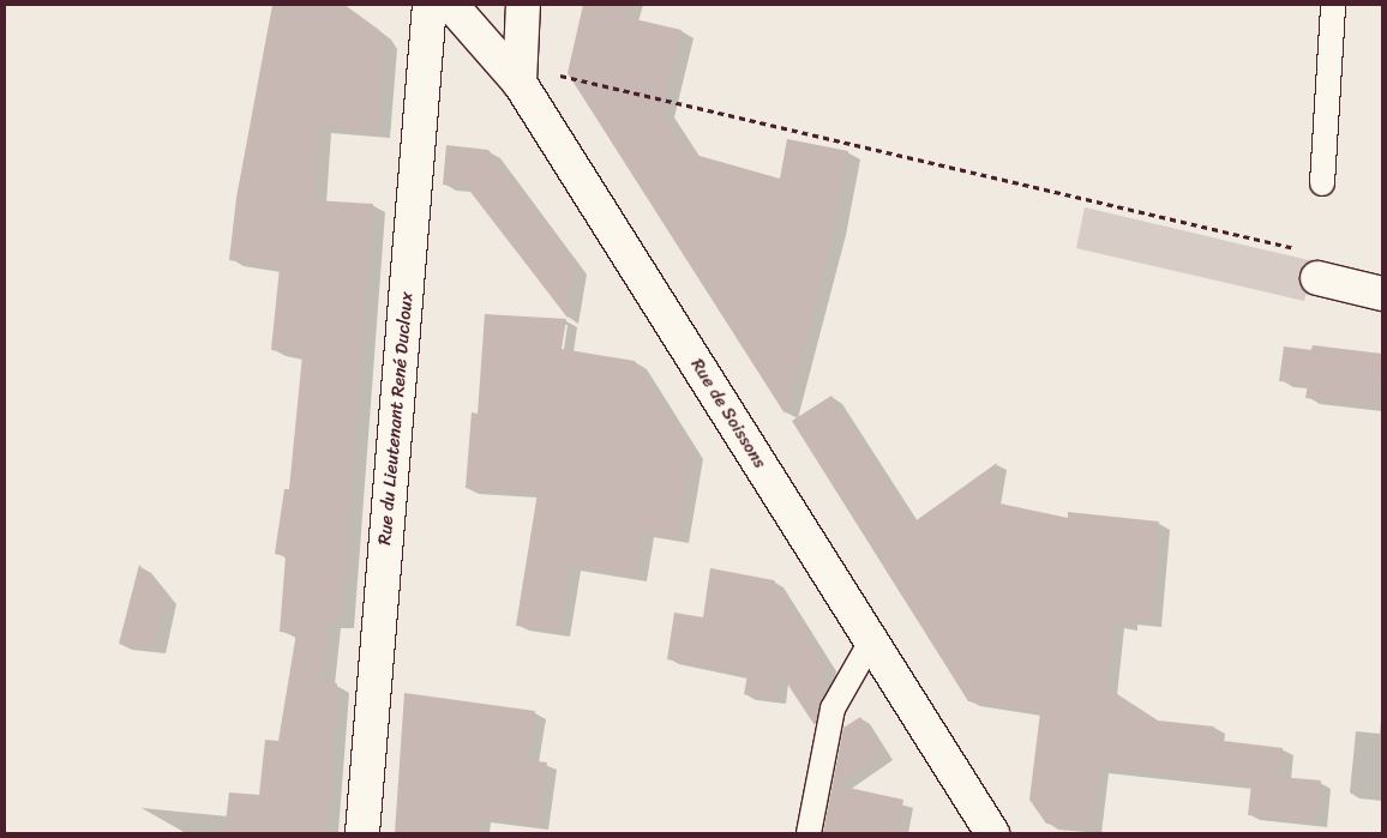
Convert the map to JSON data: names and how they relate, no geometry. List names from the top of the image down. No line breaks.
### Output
{"streets":{"main road":["Rue de Soissons","Rue du Lieutenant René Ducloux"]}}
